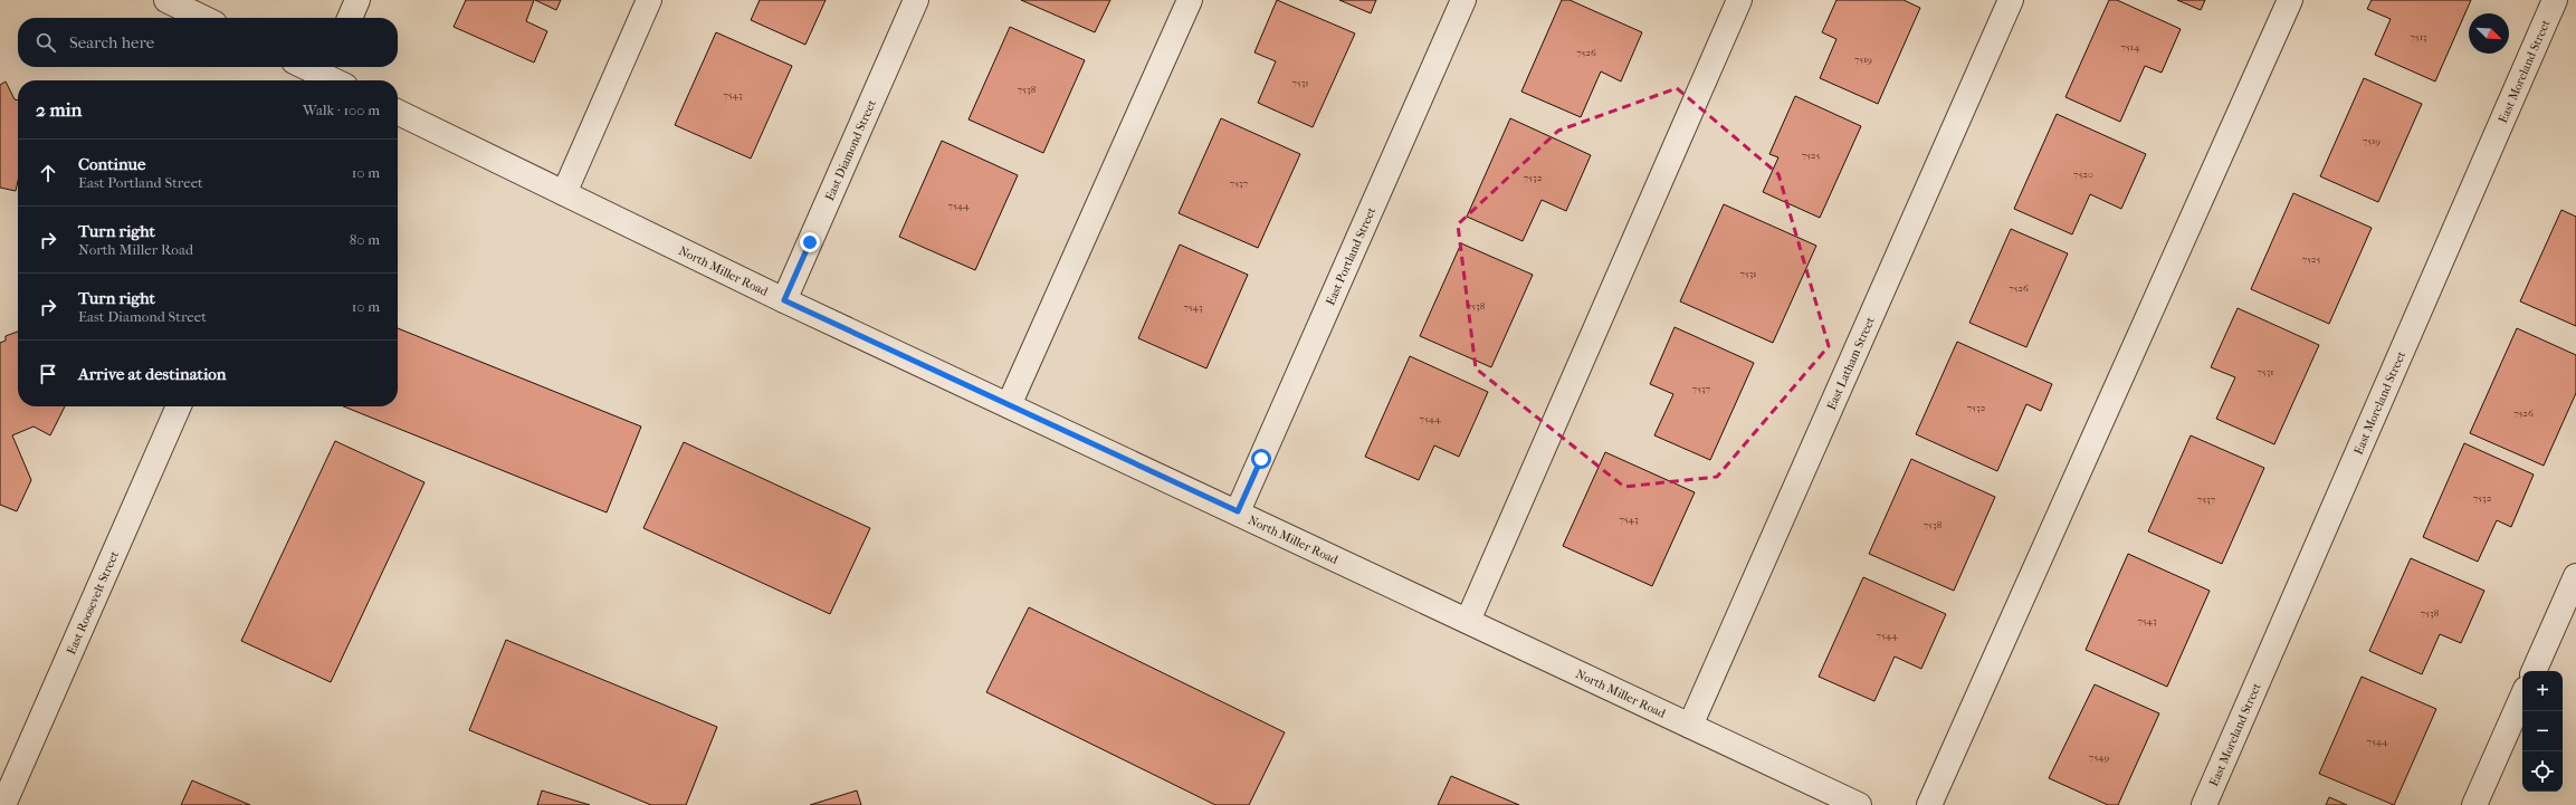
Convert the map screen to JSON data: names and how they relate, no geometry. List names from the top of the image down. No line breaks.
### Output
{"streets":{"street":["East Moreland Street","East Diamond Street","East Portland Street","North Miller Road","East Latham Street","East Roosevelt Street"]},"crossings":[["East Diamond Street","North Miller Road"],["East Portland Street","North Miller Road"],["North Miller Road","East Latham Street"]],"house_numbers":["7513","7514","7526","7519","7531","7538","7543","7519","7525","7520","7532","7537","7544","7525","7531","7526","7538","7543","7531","7537","7532","7526","7544","7532","7537","7543","7538","7538","7543","7544","7544","7549"],"north":"bottom right","page":{"search":"Search here","heading":["2 min","Walk · 100 m"],"list":[["Continue","East Portland Street","10 m"],["Turn right","North Miller Road","80 m"],["Turn right","East Diamond Street","10 m"],"Arrive at destination"],"map_buttons":["+","−"]}}
